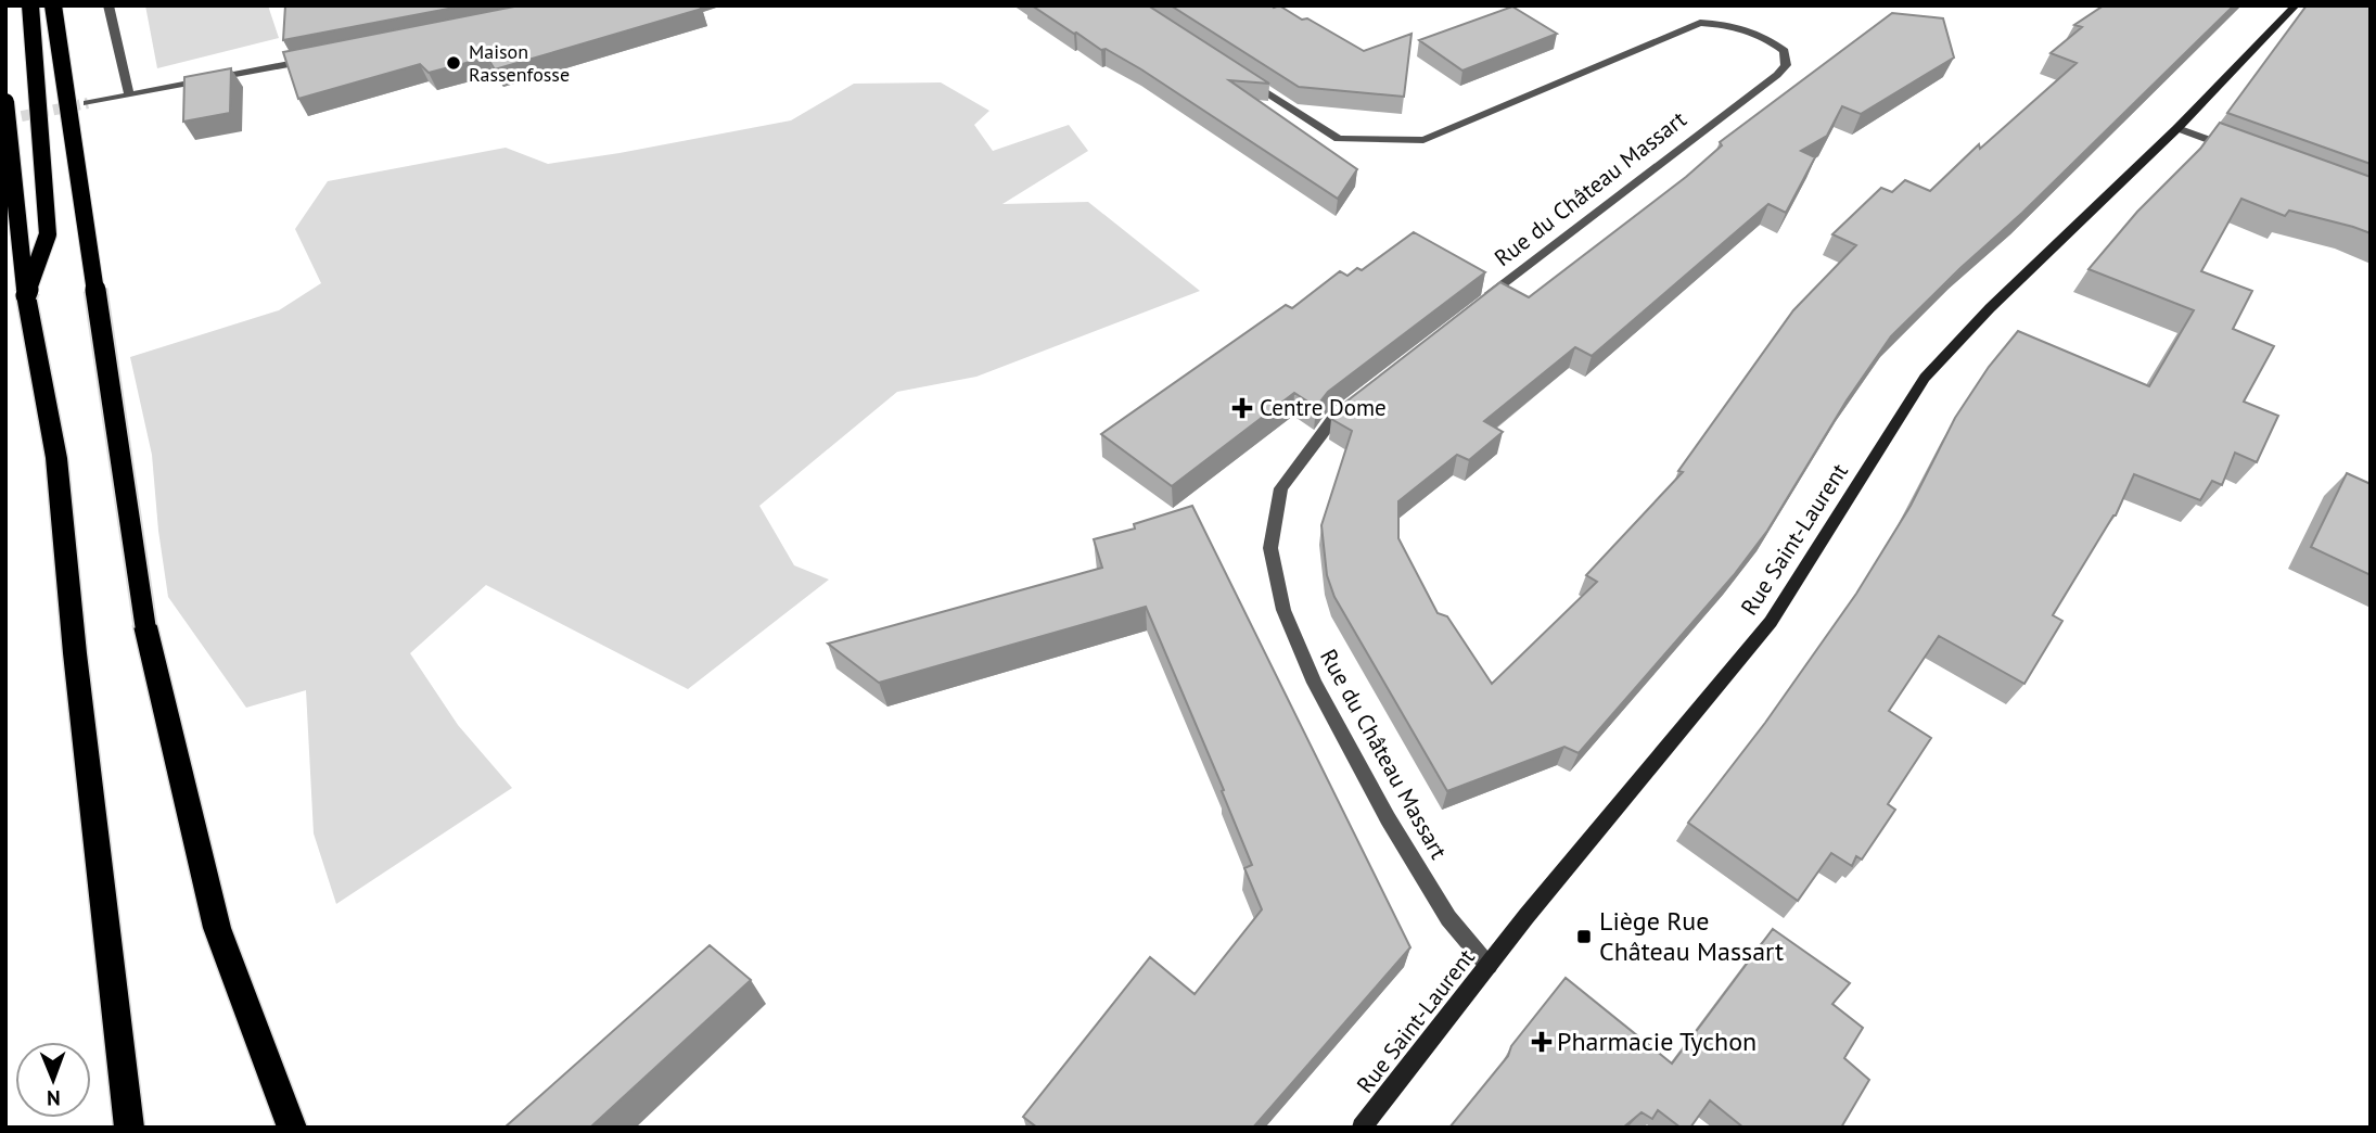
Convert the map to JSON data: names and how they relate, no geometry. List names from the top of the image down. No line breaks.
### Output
{"streets":{"street":["Rue du Château Massart","Rue Saint-Laurent"]},"crossings":[["Rue du Château Massart","Rue Saint-Laurent"]],"places":{"other":["Maison Rassenfosse"],"health":["Centre Dome","Pharmacie Tychon"],"transit":["Liège Rue Château Massart"]},"north":"bottom"}
